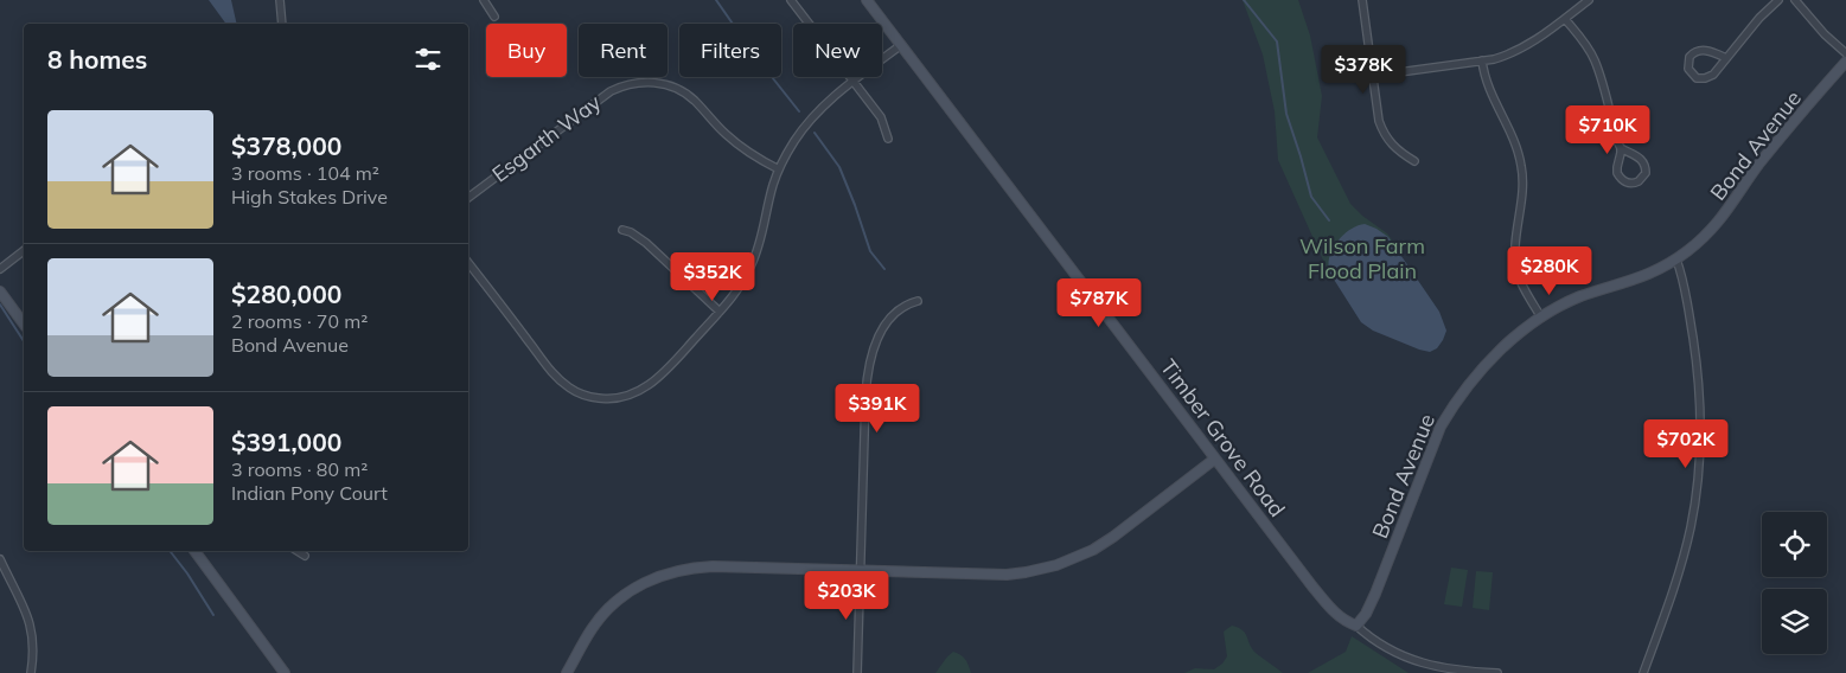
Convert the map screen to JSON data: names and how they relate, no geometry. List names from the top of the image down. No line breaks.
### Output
{"streets":{"street":["Esgarth Way","Bond Avenue","Timber Grove Road"]},"crossings":[["Bond Avenue","Timber Grove Road"]],"parks":["Wilson Farm Flood Plain"],"page":{"chip":["Buy","Rent","Filters","New"],"heading":"8 homes","price":["$378K","$710K","$280K","$352K","$787K","$391K","$702K","$203K"],"list":[{"name":"$378,000","note":"3 rooms · 104 m² · High Stakes Drive"},{"name":"$280,000","note":"2 rooms · 70 m² · Bond Avenue"},{"name":"$391,000","note":"3 rooms · 80 m² · Indian Pony Court"}]}}
